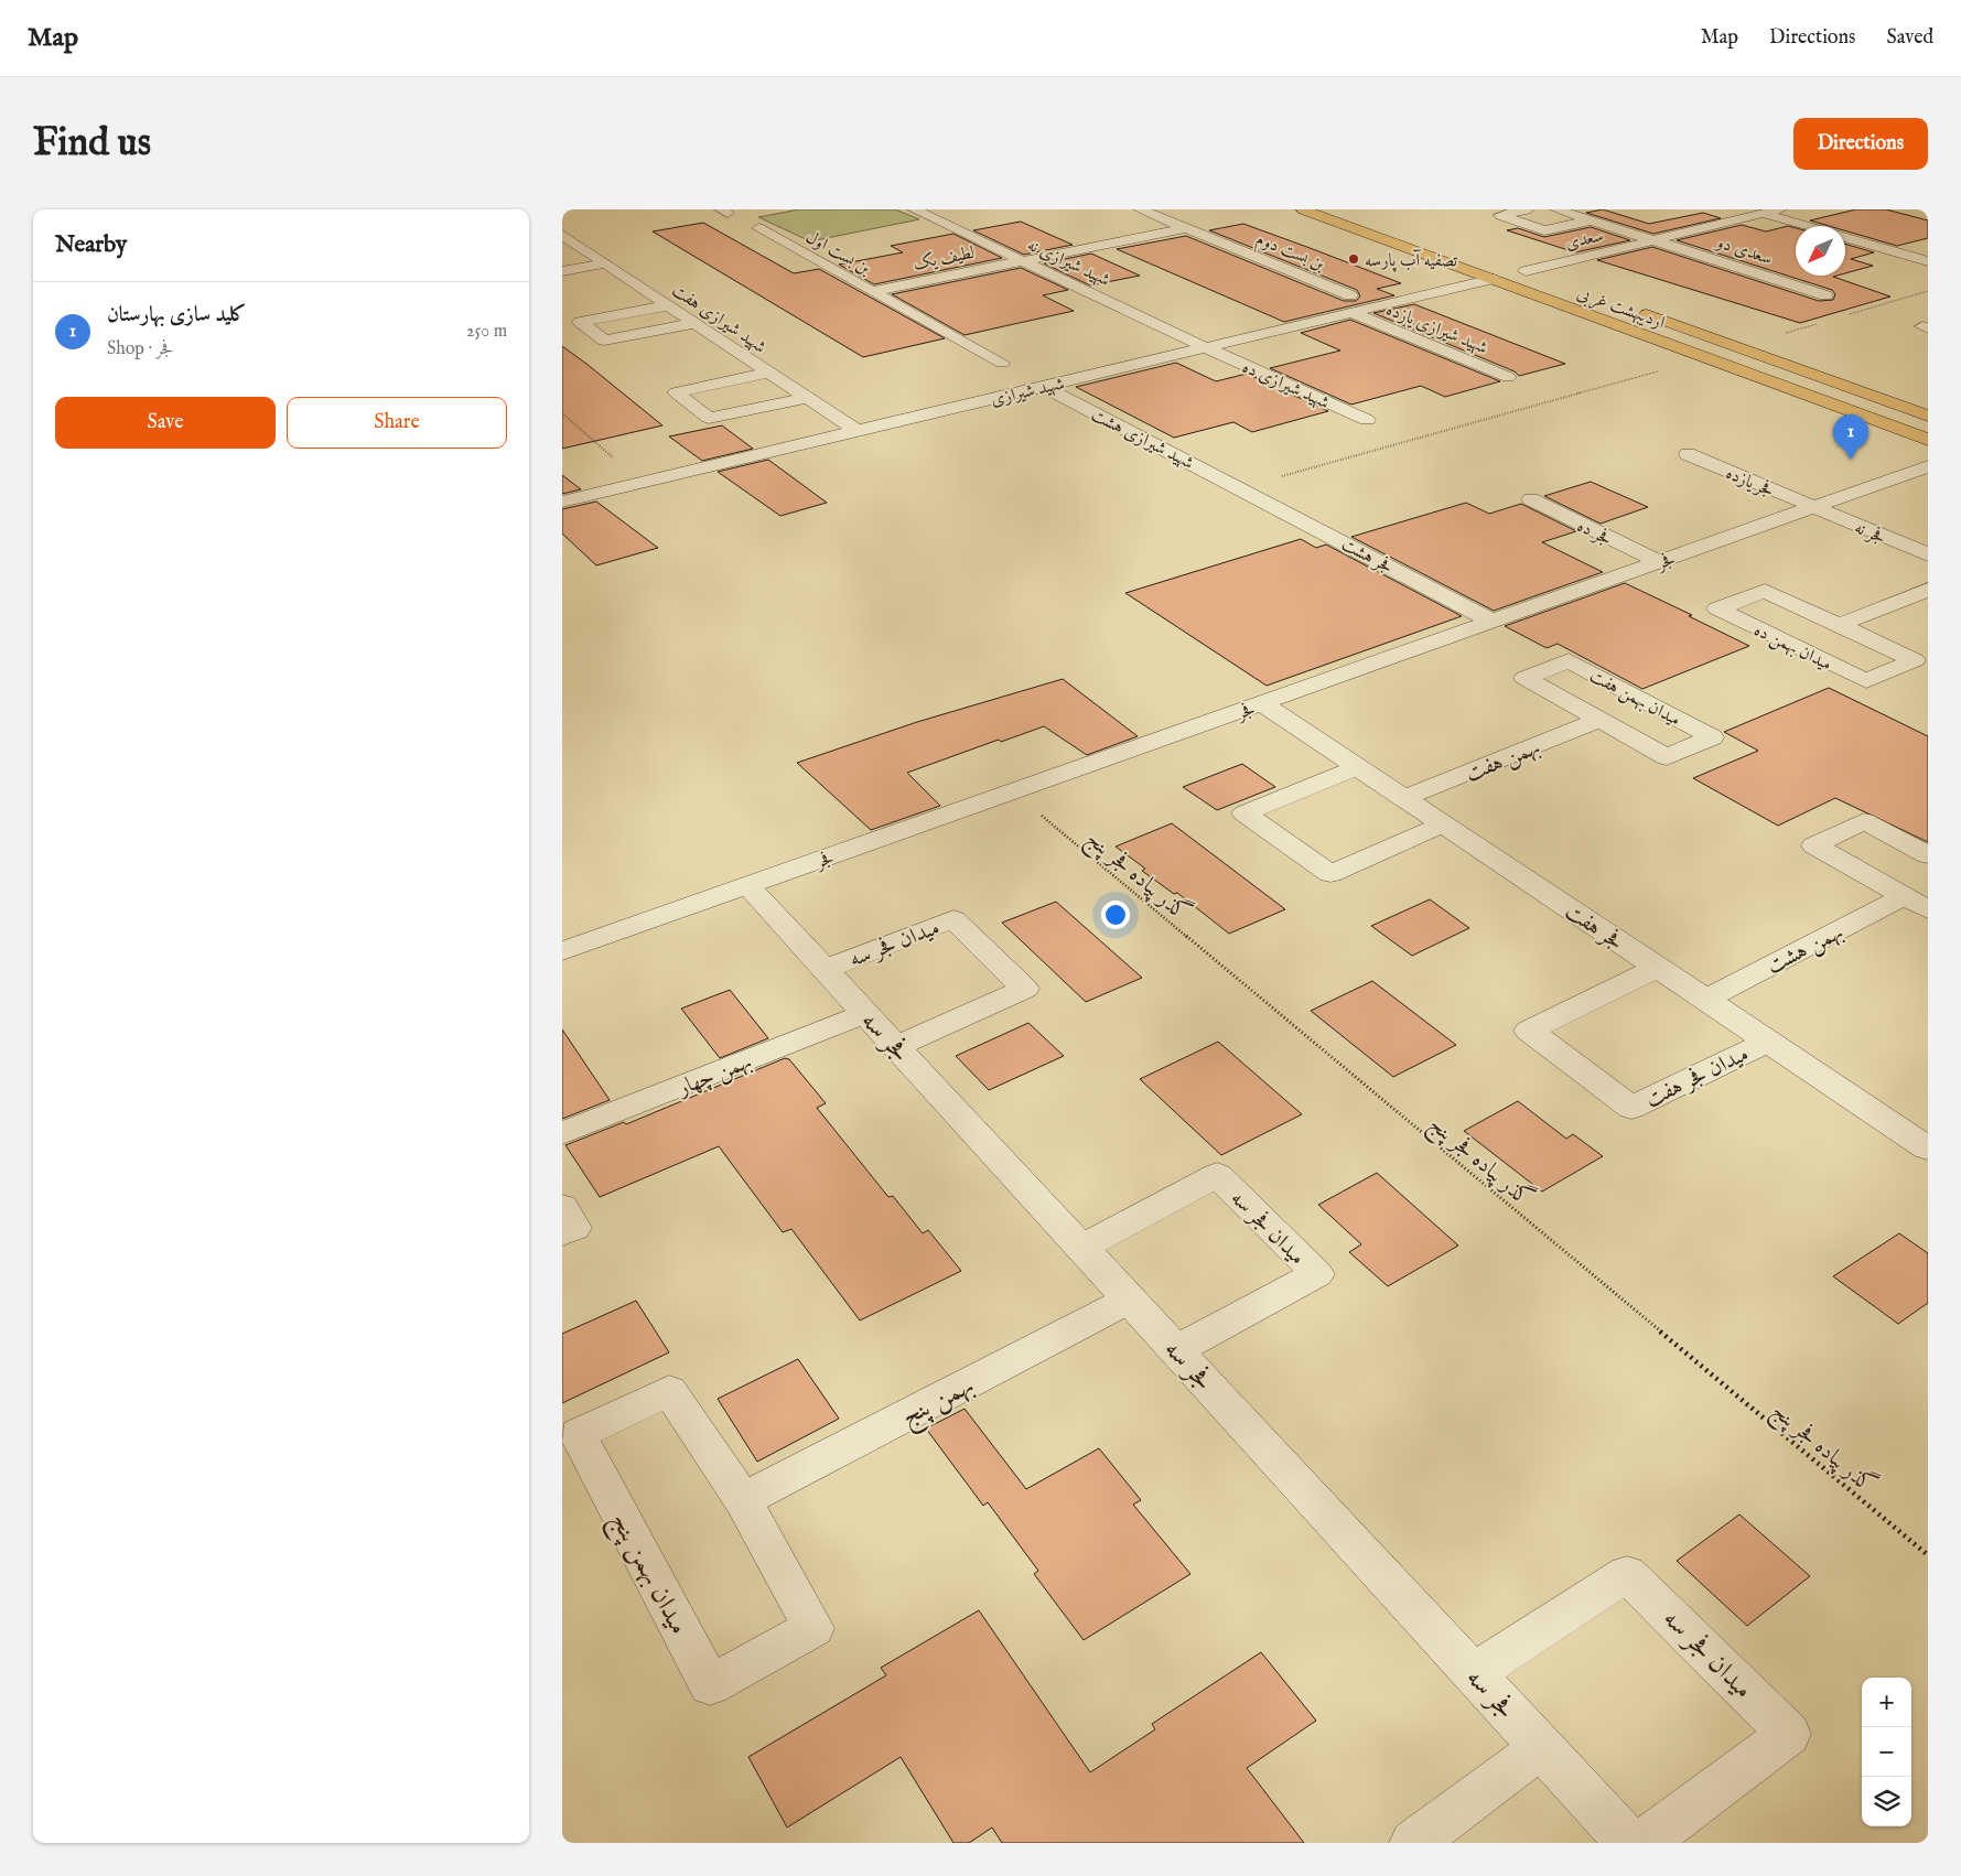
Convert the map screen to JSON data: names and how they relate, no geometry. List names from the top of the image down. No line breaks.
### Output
{"streets":{"main road":["اردیبهشت غربی"],"street":["سعدی","سعدی دو","بن بست دوم","بن بست اول","لطیف یک","شهید شیرازی نه","شهید شیرازی هفت","شهید شیرازی یازده","شهید شیرازی ده","شهید شیرازی","شهید شیرازی هشت","فجر یازده","فجر ده","فجر نه","فجر هشت","فجر","میدان بهمن ده","میدان بهمن هفت","بهمن هفت","فجر هفت","میدان فجر سه","بهمن هشت","فجر سه","بهمن چهار","میدان فجر هفت","بهمن پنج","میدان بهمن پنج"],"path":["گذر پیاده فجر پنج"]},"crossings":[["سعدی","سعدی دو"],["سعدی","اردیبهشت غربی"],["بن بست دوم","لطیف یک"],["بن بست اول","لطیف یک"],["لطیف یک","شهید شیرازی نه"],["شهید شیرازی نه","شهید شیرازی ده"],["شهید شیرازی نه","شهید شیرازی"],["اردیبهشت غربی","شهید شیرازی"],["شهید شیرازی هفت","شهید شیرازی"],["شهید شیرازی یازده","شهید شیرازی"],["شهید شیرازی ده","شهید شیرازی"],["شهید شیرازی","شهید شیرازی هشت"],["شهید شیرازی هشت","فجر هشت"],["فجر یازده","فجر نه"],["فجر یازده","فجر"],["فجر ده","فجر"],["فجر نه","فجر"],["فجر هشت","فجر"],["فجر","گذر پیاده فجر پنج"],["فجر","فجر هفت"],["فجر","فجر سه"],["میدان بهمن هفت","بهمن هفت"],["بهمن هفت","فجر هفت"],["فجر هفت","بهمن هشت"],["فجر هفت","میدان فجر هفت"],["میدان فجر سه","فجر سه"],["فجر سه","بهمن چهار"],["فجر سه","بهمن پنج"],["بهمن پنج","میدان بهمن پنج"]],"places":["تصفیه آب پارسه"],"north":"bottom left","page":{"header":"Map","nav":["Map","Directions","Saved"],"buttons":["Directions",["Save","Share"]],"title":"Find us","heading":"Nearby","list":[{"mark":"1","name":"کلید سازی بهارستان","note":"Shop · فجر","value":"250 m"}],"pins":"1","map_buttons":["+","−"]}}
